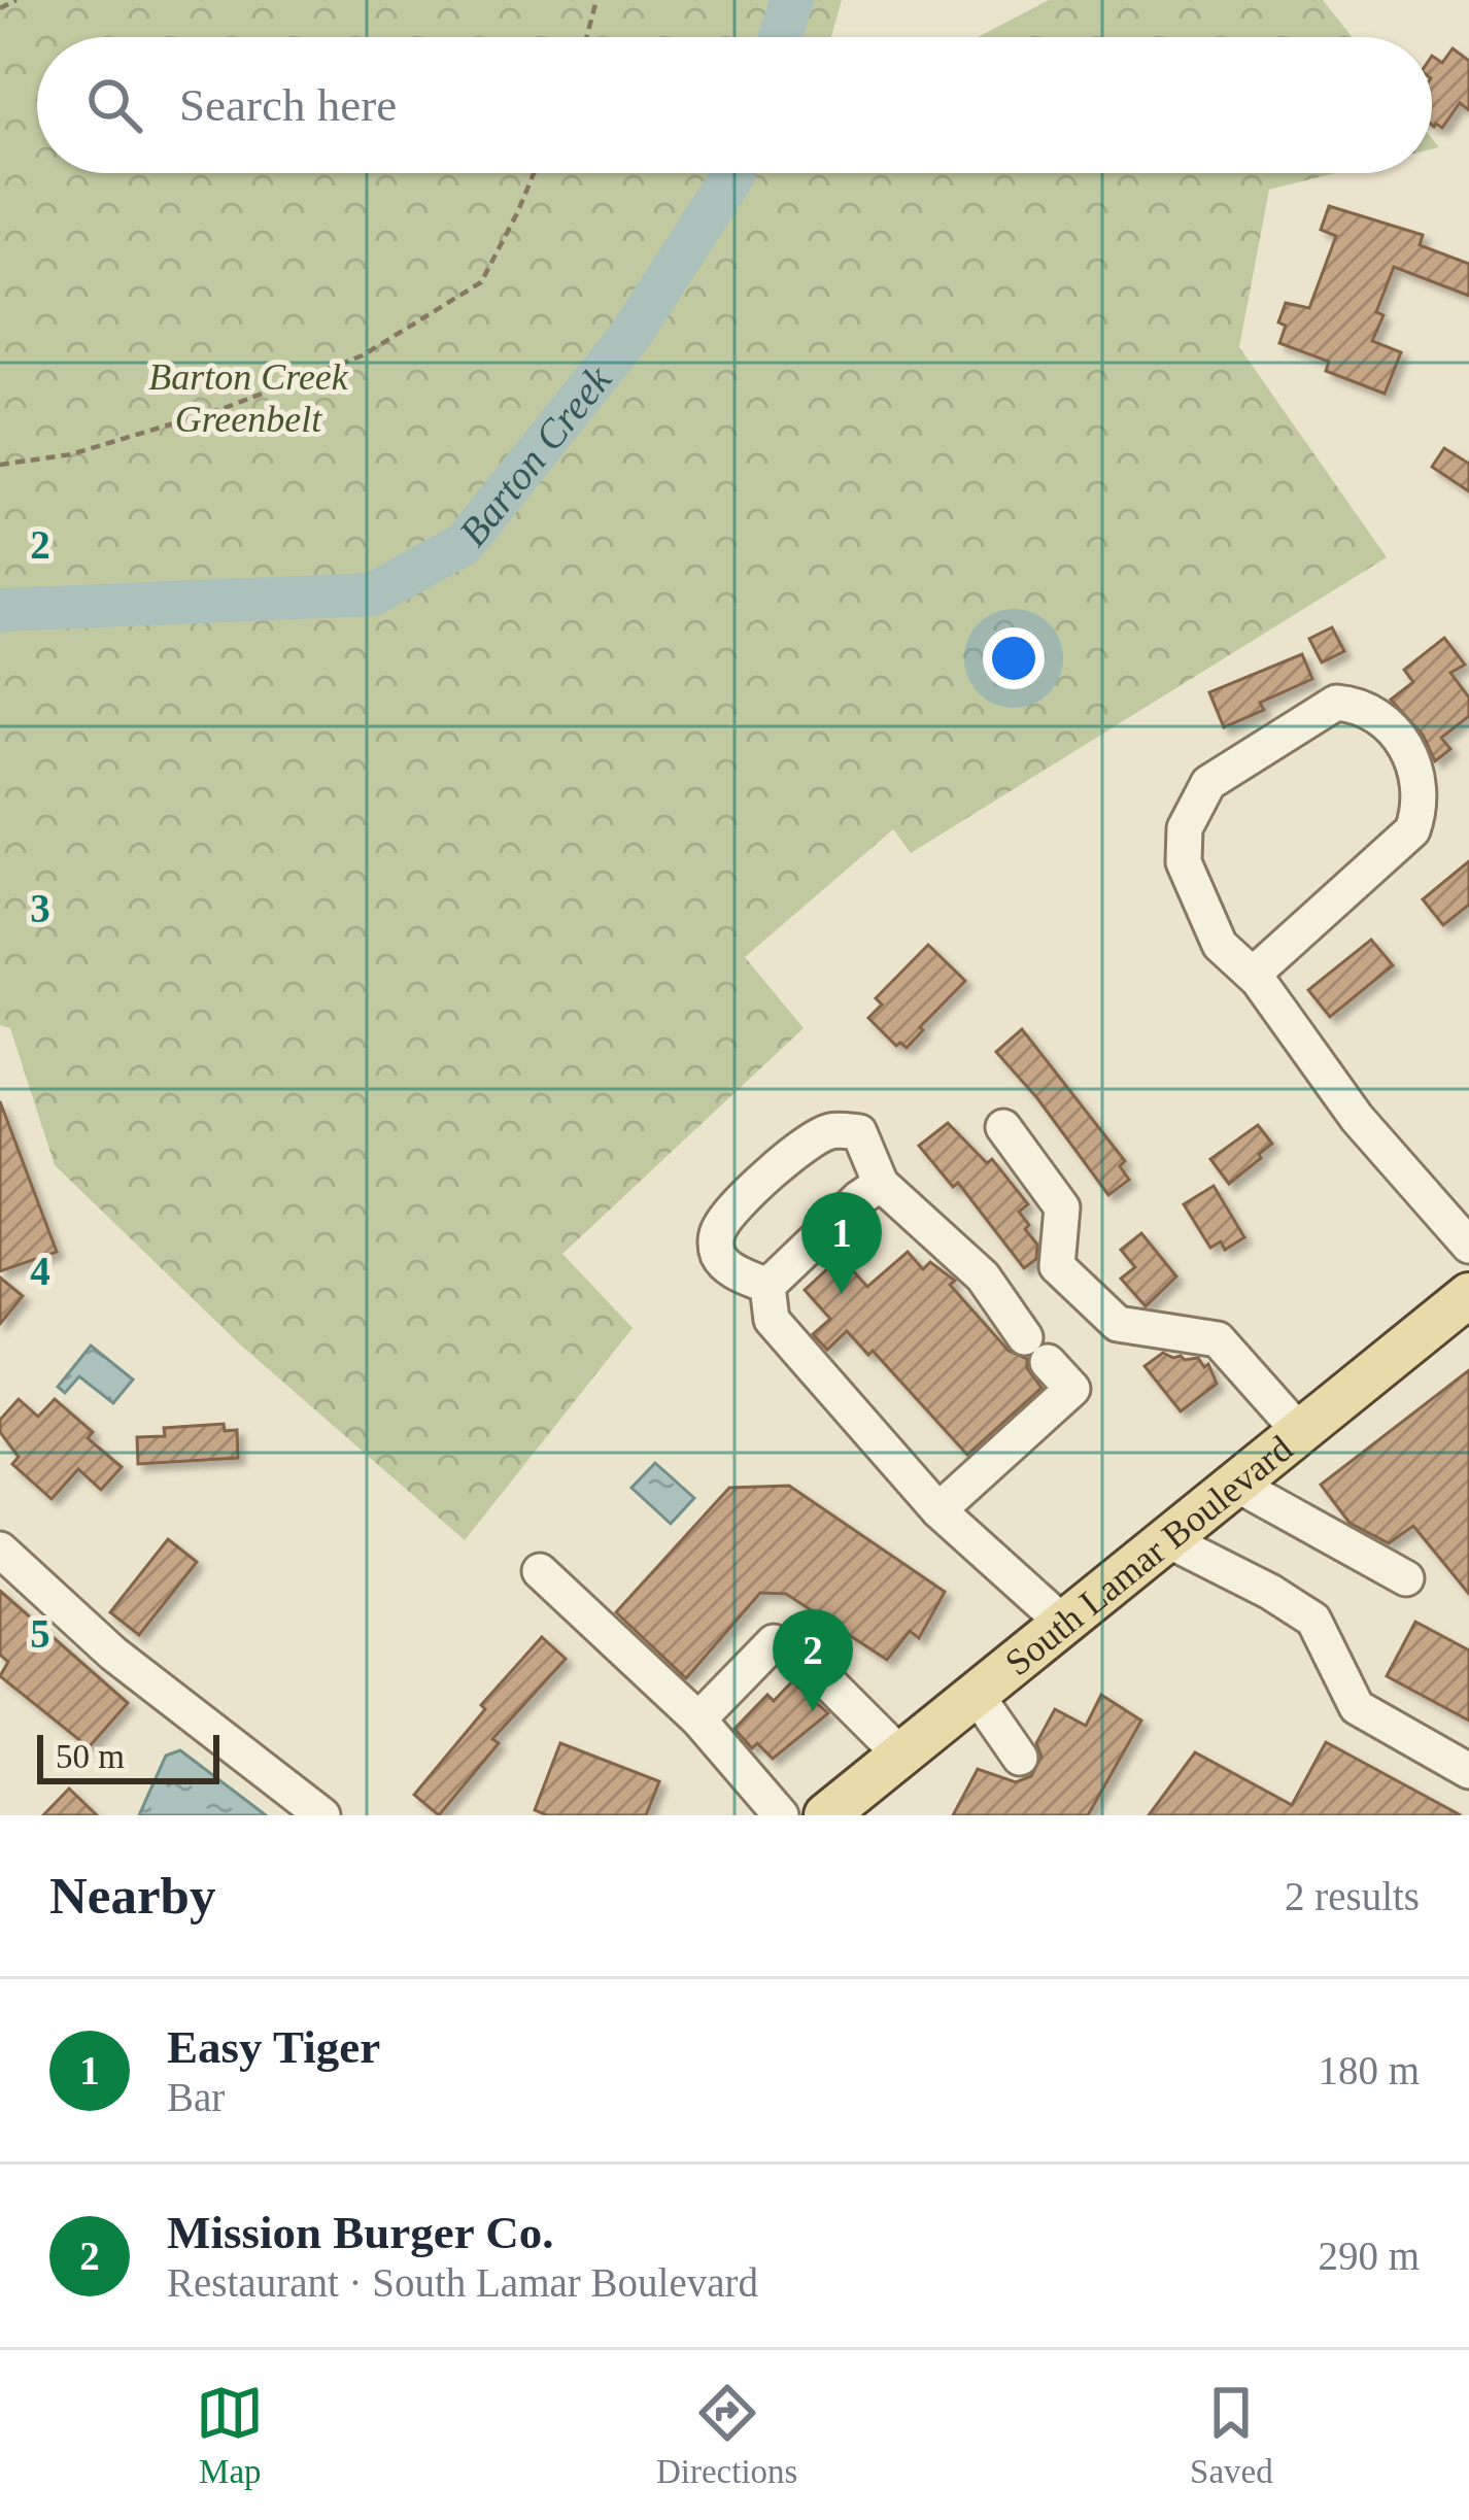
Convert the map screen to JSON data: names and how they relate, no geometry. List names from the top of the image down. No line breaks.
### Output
{"streets":{"main road":["South Lamar Boulevard"]},"water":["Barton Creek"],"parks":["Barton Creek Greenbelt"],"scale_bar":"50 m","page":{"search":"Search here","pins":["1","2"],"scale":"50 m","heading":["Nearby","2 results"],"list":[{"mark":"1","name":"Easy Tiger","note":"Bar","value":"180 m"},{"mark":"2","name":"Mission Burger Co.","note":"Restaurant · South Lamar Boulevard","value":"290 m"}],"nav":["Map","Directions","Saved"]},"grid":{"rows":["2","3","4","5"]}}
